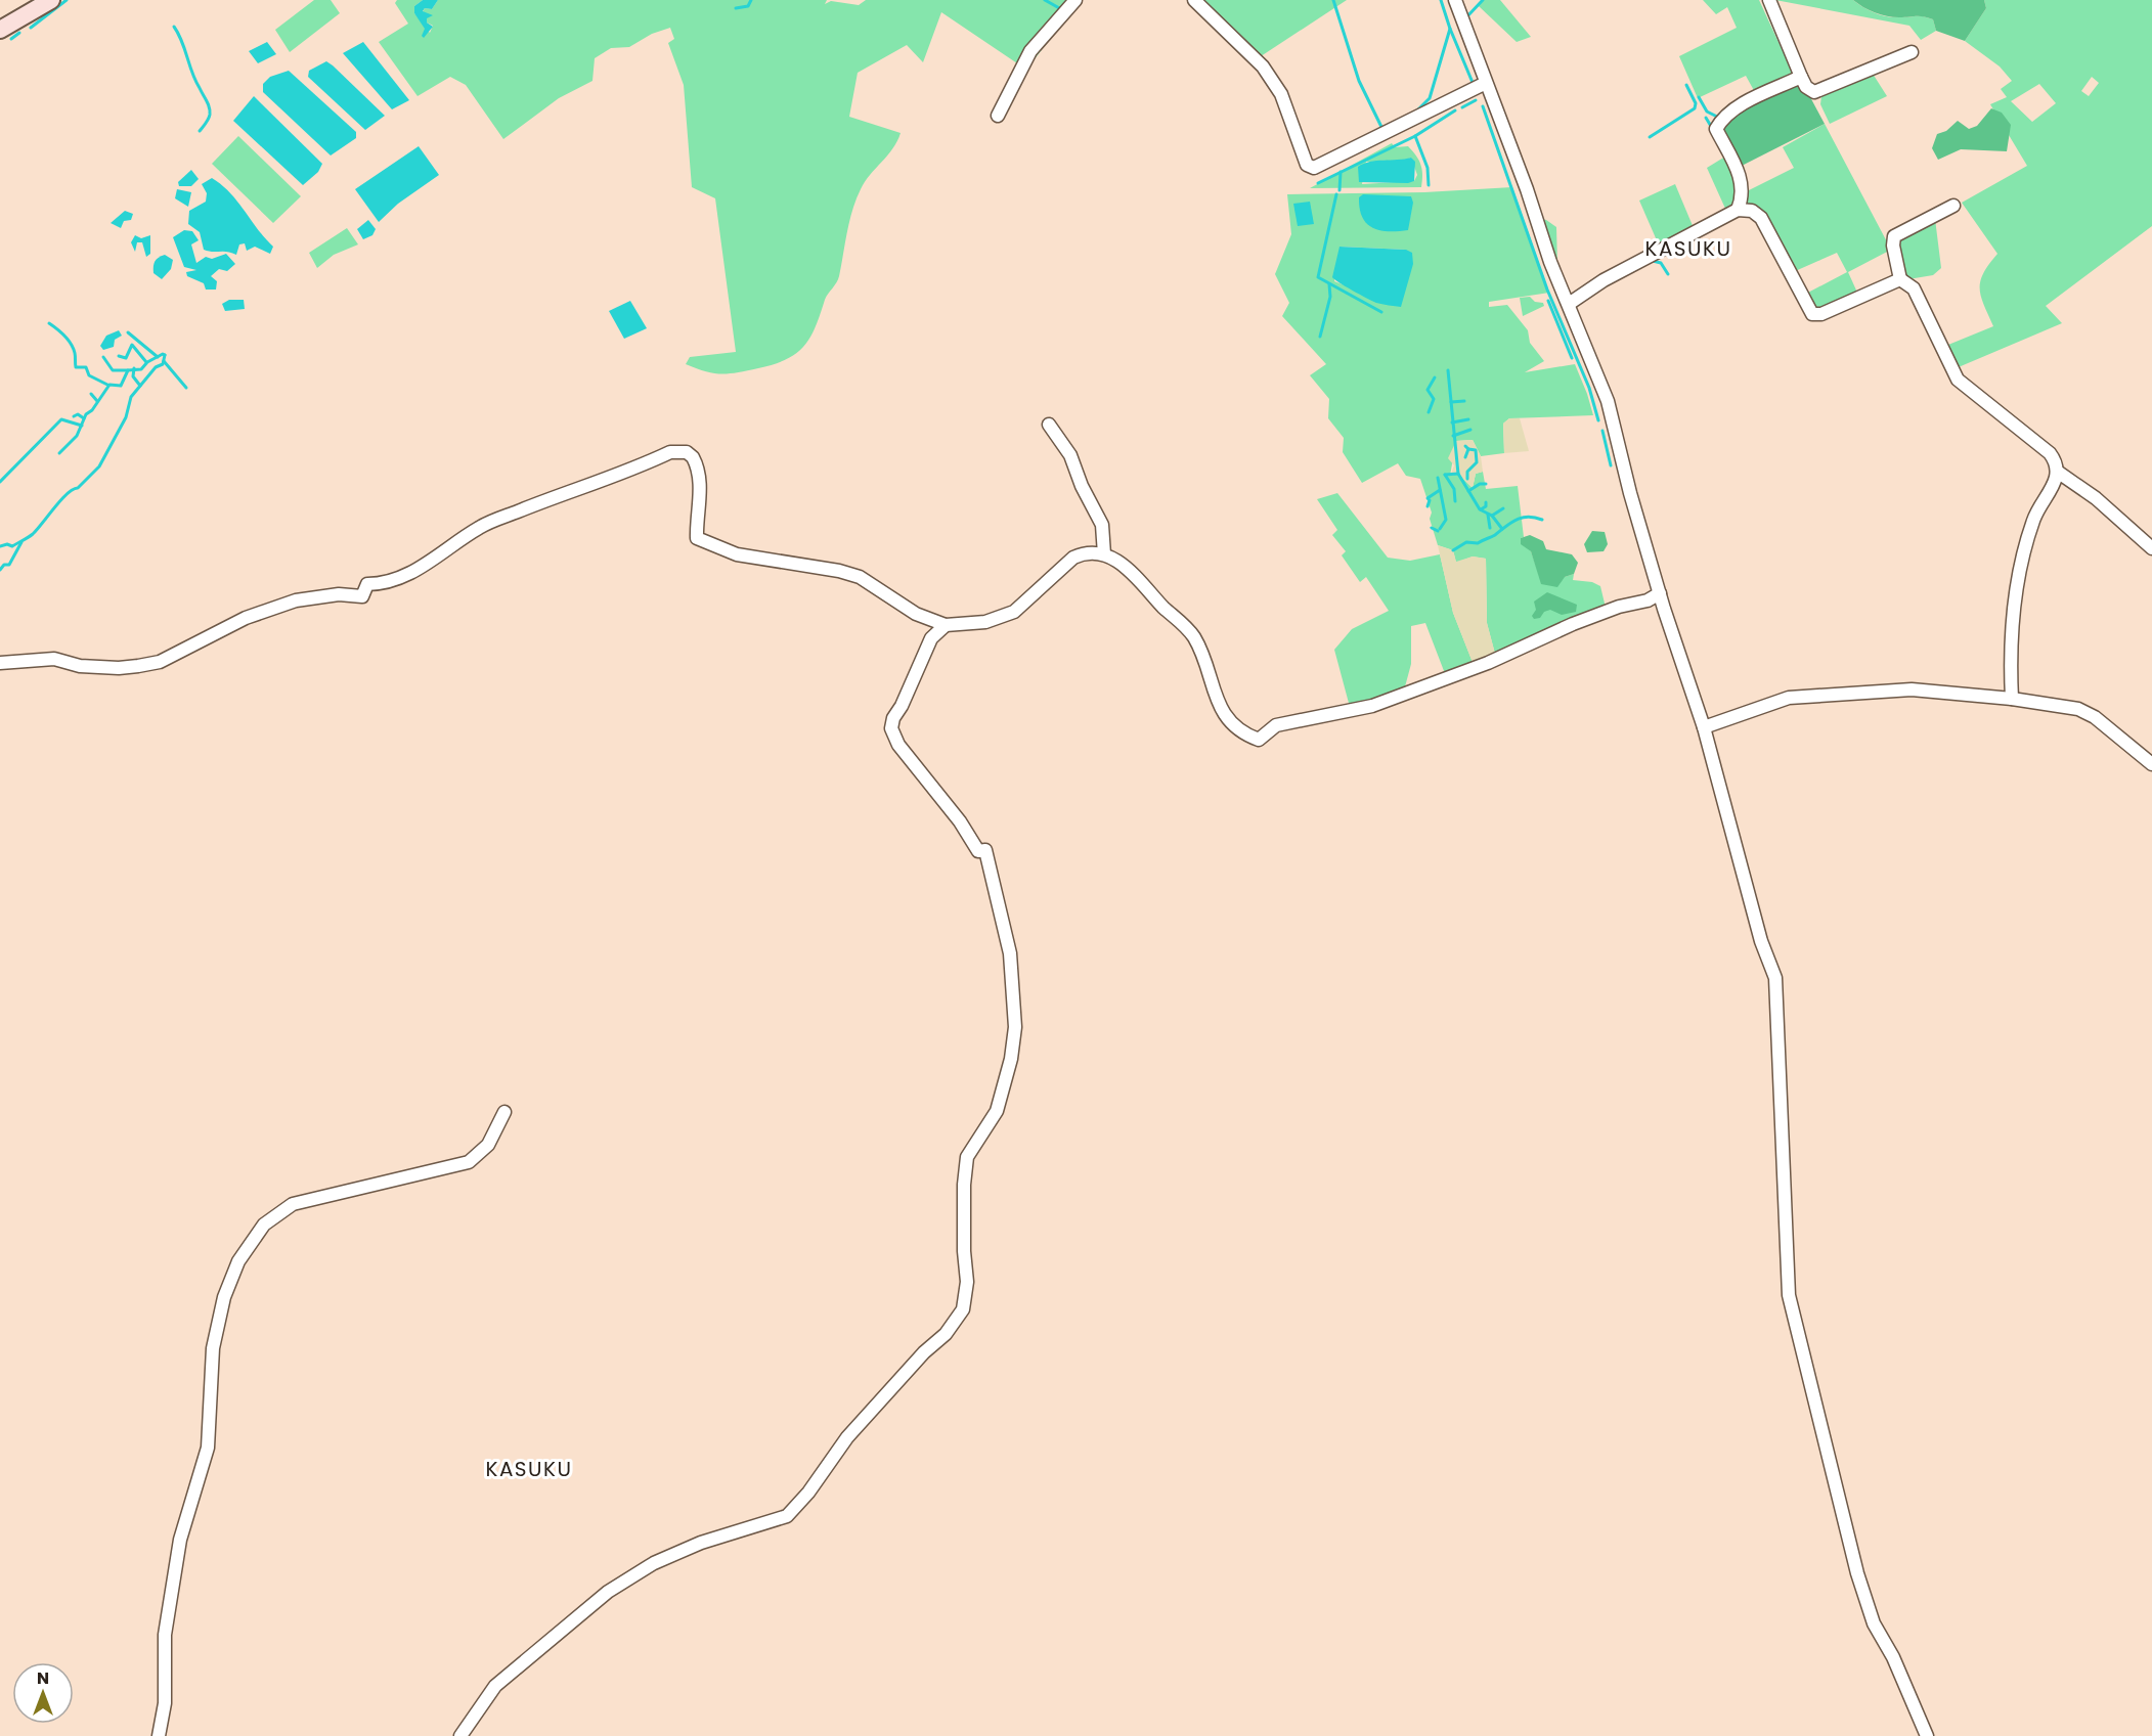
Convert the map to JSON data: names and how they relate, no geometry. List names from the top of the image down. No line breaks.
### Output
{"districts":["KASUKU","KASUKU"],"north":"top"}
